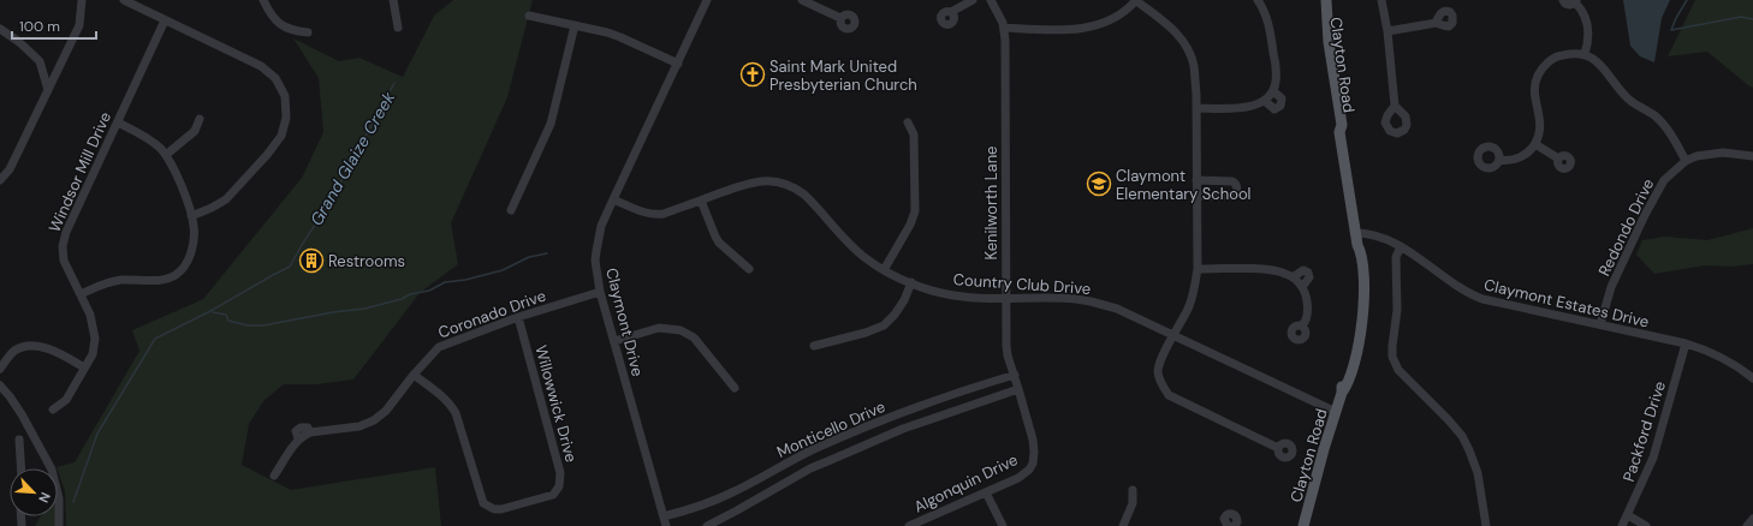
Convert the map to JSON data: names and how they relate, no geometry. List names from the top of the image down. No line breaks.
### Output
{"streets":{"main road":["Clayton Road"],"street":["Windsor Mill Drive","Kenilworth Lane","Redondo Drive","Country Club Drive","Claymont Estates Drive","Coronado Drive","Claymont Drive","Willowwick Drive","Monticello Drive","Packford Drive","Algonquin Drive"]},"crossings":[["Clayton Road","Country Club Drive"],["Clayton Road","Claymont Estates Drive"],["Kenilworth Lane","Country Club Drive"],["Kenilworth Lane","Monticello Drive"],["Kenilworth Lane","Algonquin Drive"],["Redondo Drive","Claymont Estates Drive"],["Country Club Drive","Claymont Drive"],["Claymont Estates Drive","Packford Drive"],["Coronado Drive","Claymont Drive"],["Coronado Drive","Willowwick Drive"],["Claymont Drive","Monticello Drive"]],"water":["Grand Glaize Creek"],"places":{"church":["Saint Mark United Presbyterian Church"],"school or university":["Claymont Elementary School"],"building":["Restrooms"]},"scale_bar":"100 m","north":"bottom right"}
